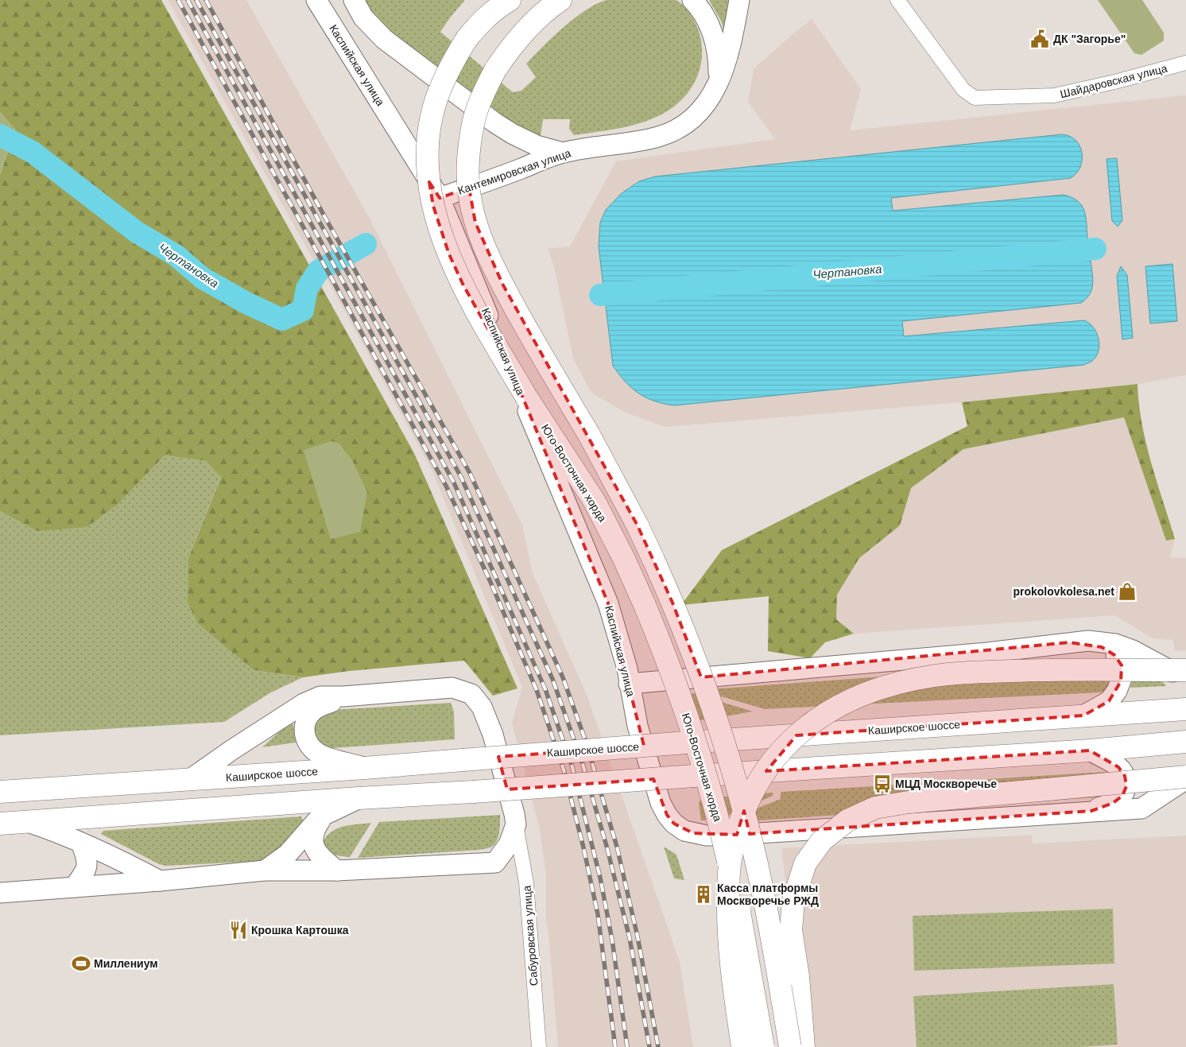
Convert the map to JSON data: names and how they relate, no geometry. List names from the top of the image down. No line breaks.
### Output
{"streets":{"main road":["Каспийская улица","Кантемировская улица","Юго-Восточная хорда","Каширское шоссе"],"street":["Шайдаровская улица","Сабуровская улица"]},"crossings":[["Каспийская улица","Кантемировская улица"]],"water":["Чертановка"],"places":{"public building":["ДК \"Загорье\""],"shop":["prokolovkolesa.net"],"bus stop":["МЦД Москворечье"],"building":["Касса платформы Москворечье РЖД"],"restaurant":["Крошка Картошка"],"sports":["Миллениум"]}}
